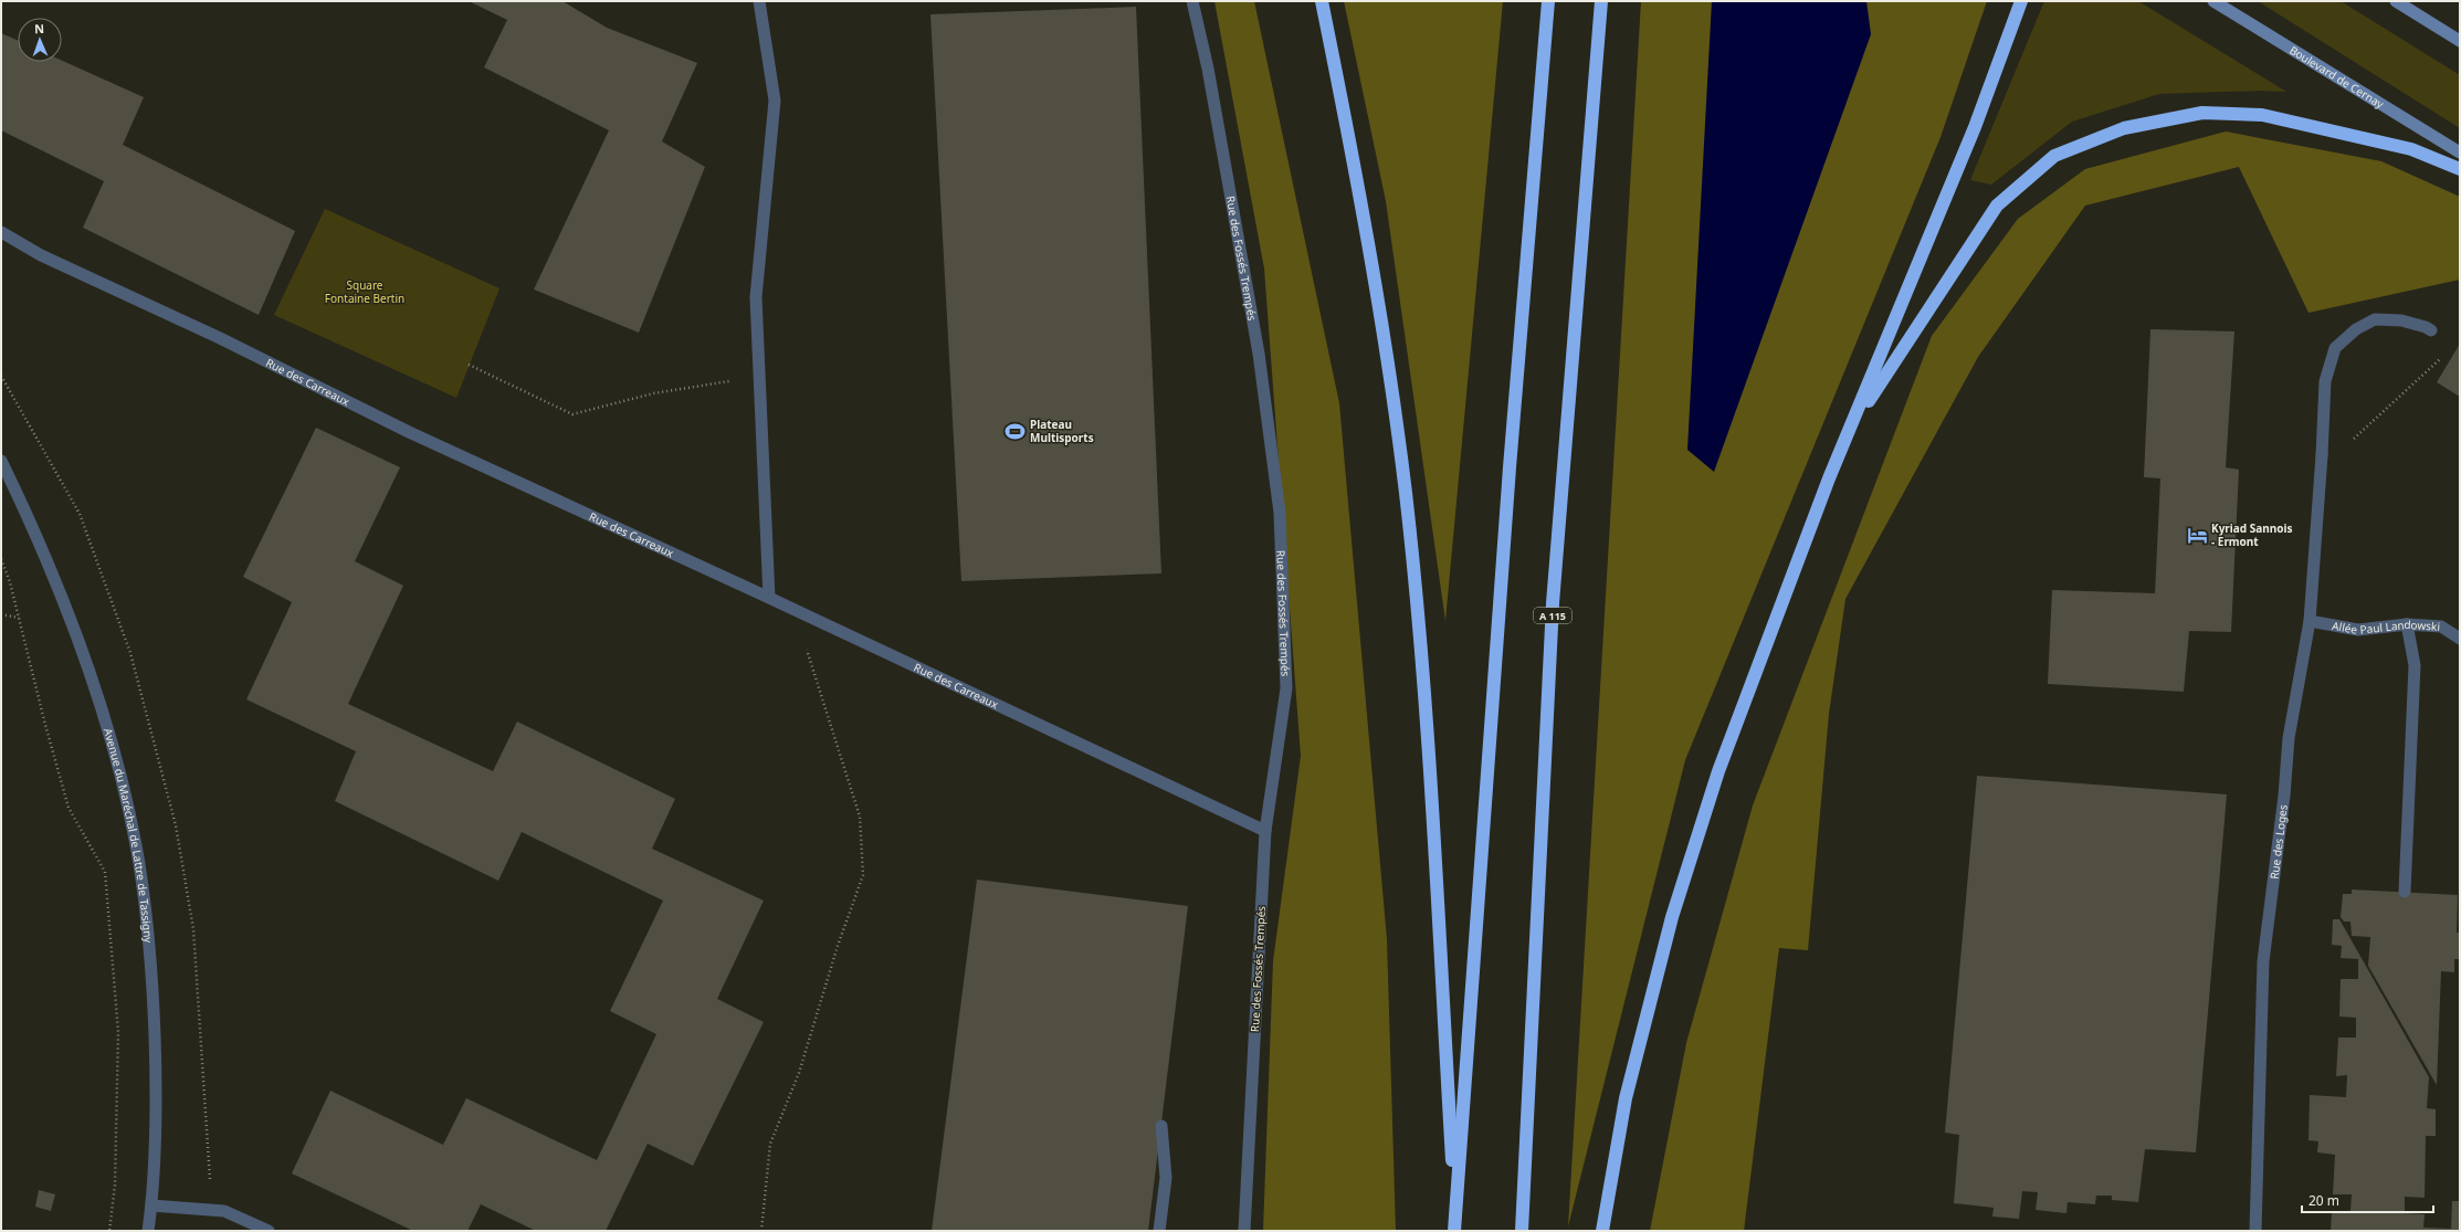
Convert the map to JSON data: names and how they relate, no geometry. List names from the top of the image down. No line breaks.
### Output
{"streets":{"highway":["A 115"],"main road":["Boulevard de Cernay"],"street":["Rue des Fossés Trempés","Rue des Carreaux","Allée Paul Landowski","Avenue du Maréchal de Lattre de Tassigny","Rue des Loges"]},"crossings":[["Rue des Fossés Trempés","Rue des Carreaux"],["Allée Paul Landowski","Rue des Loges"]],"parks":["Square Fontaine Bertin"],"places":{"sports":["Plateau Multisports"],"hotel":["Kyriad Sannois - Ermont"]},"scale_bar":"20 m","north":"top"}
